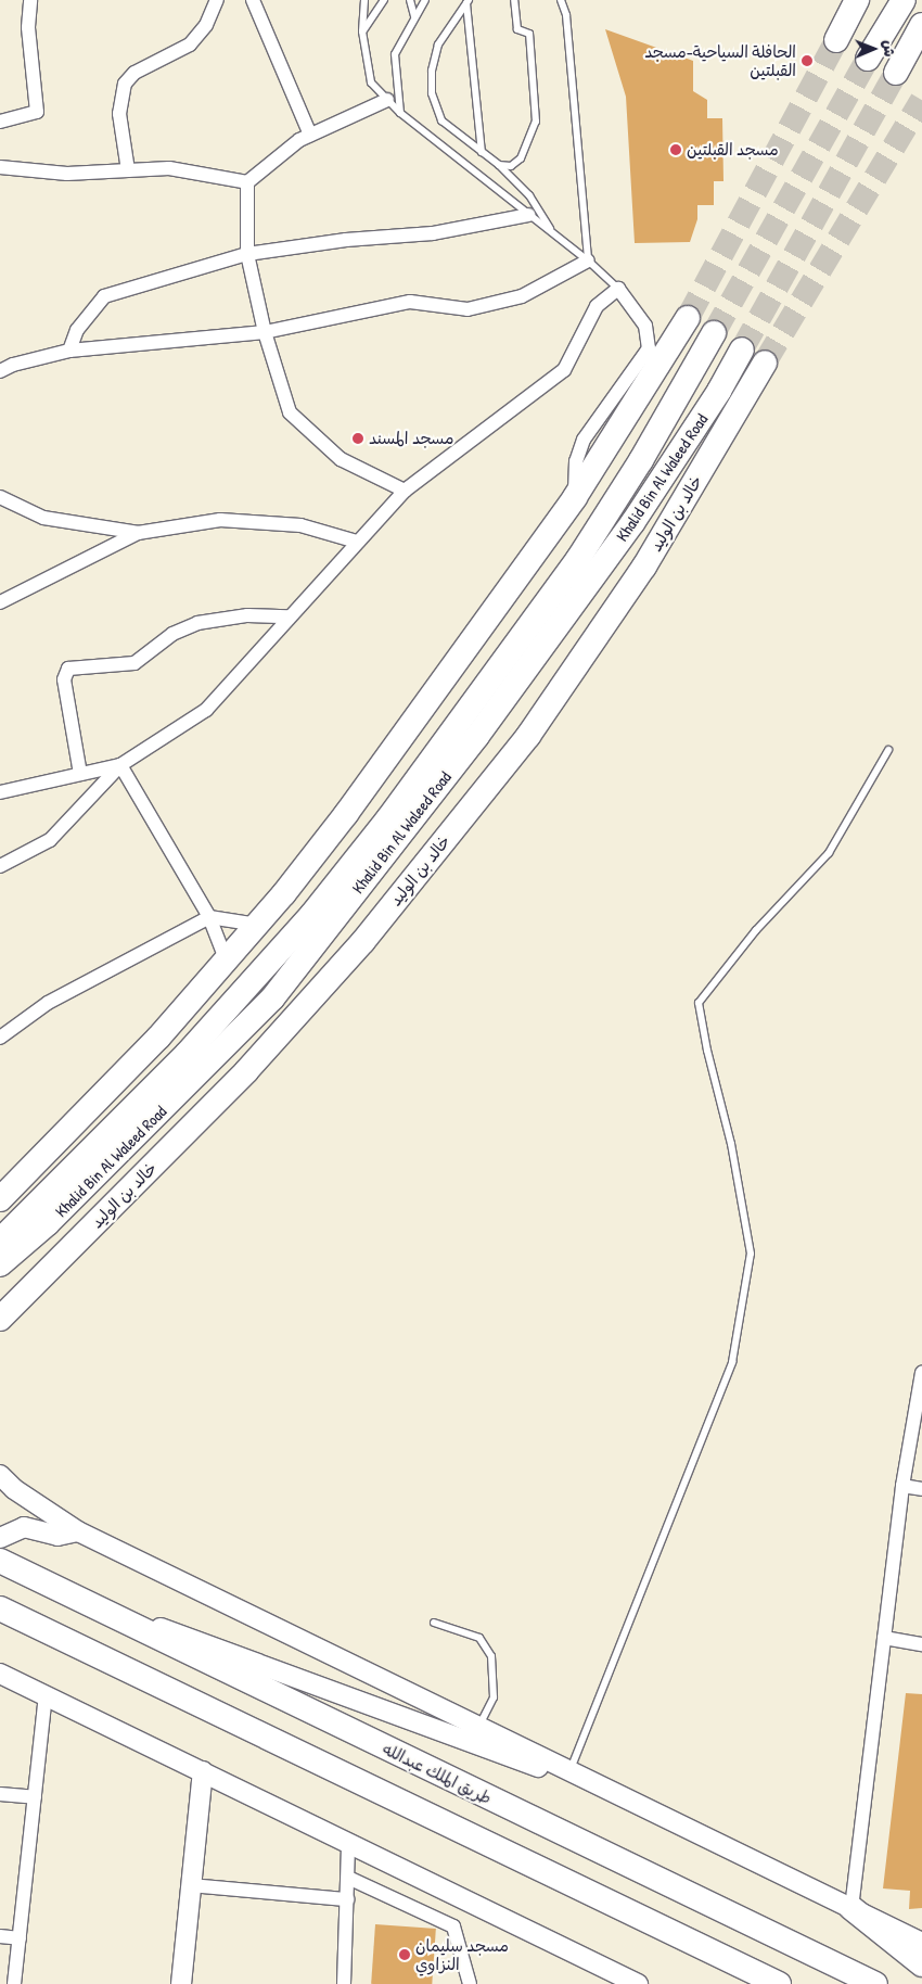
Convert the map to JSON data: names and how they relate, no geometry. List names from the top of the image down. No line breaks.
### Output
{"streets":{"highway":["Khalid Bin Al Waleed Road","خالد بن الوليد","طريق الملك عبدالله"]},"places":["الحافلة السياحية-مسجد القبلتين","مسجد القبلتين","مسجد المسند","مسجد سليمان النزاوي"],"north":"right"}
